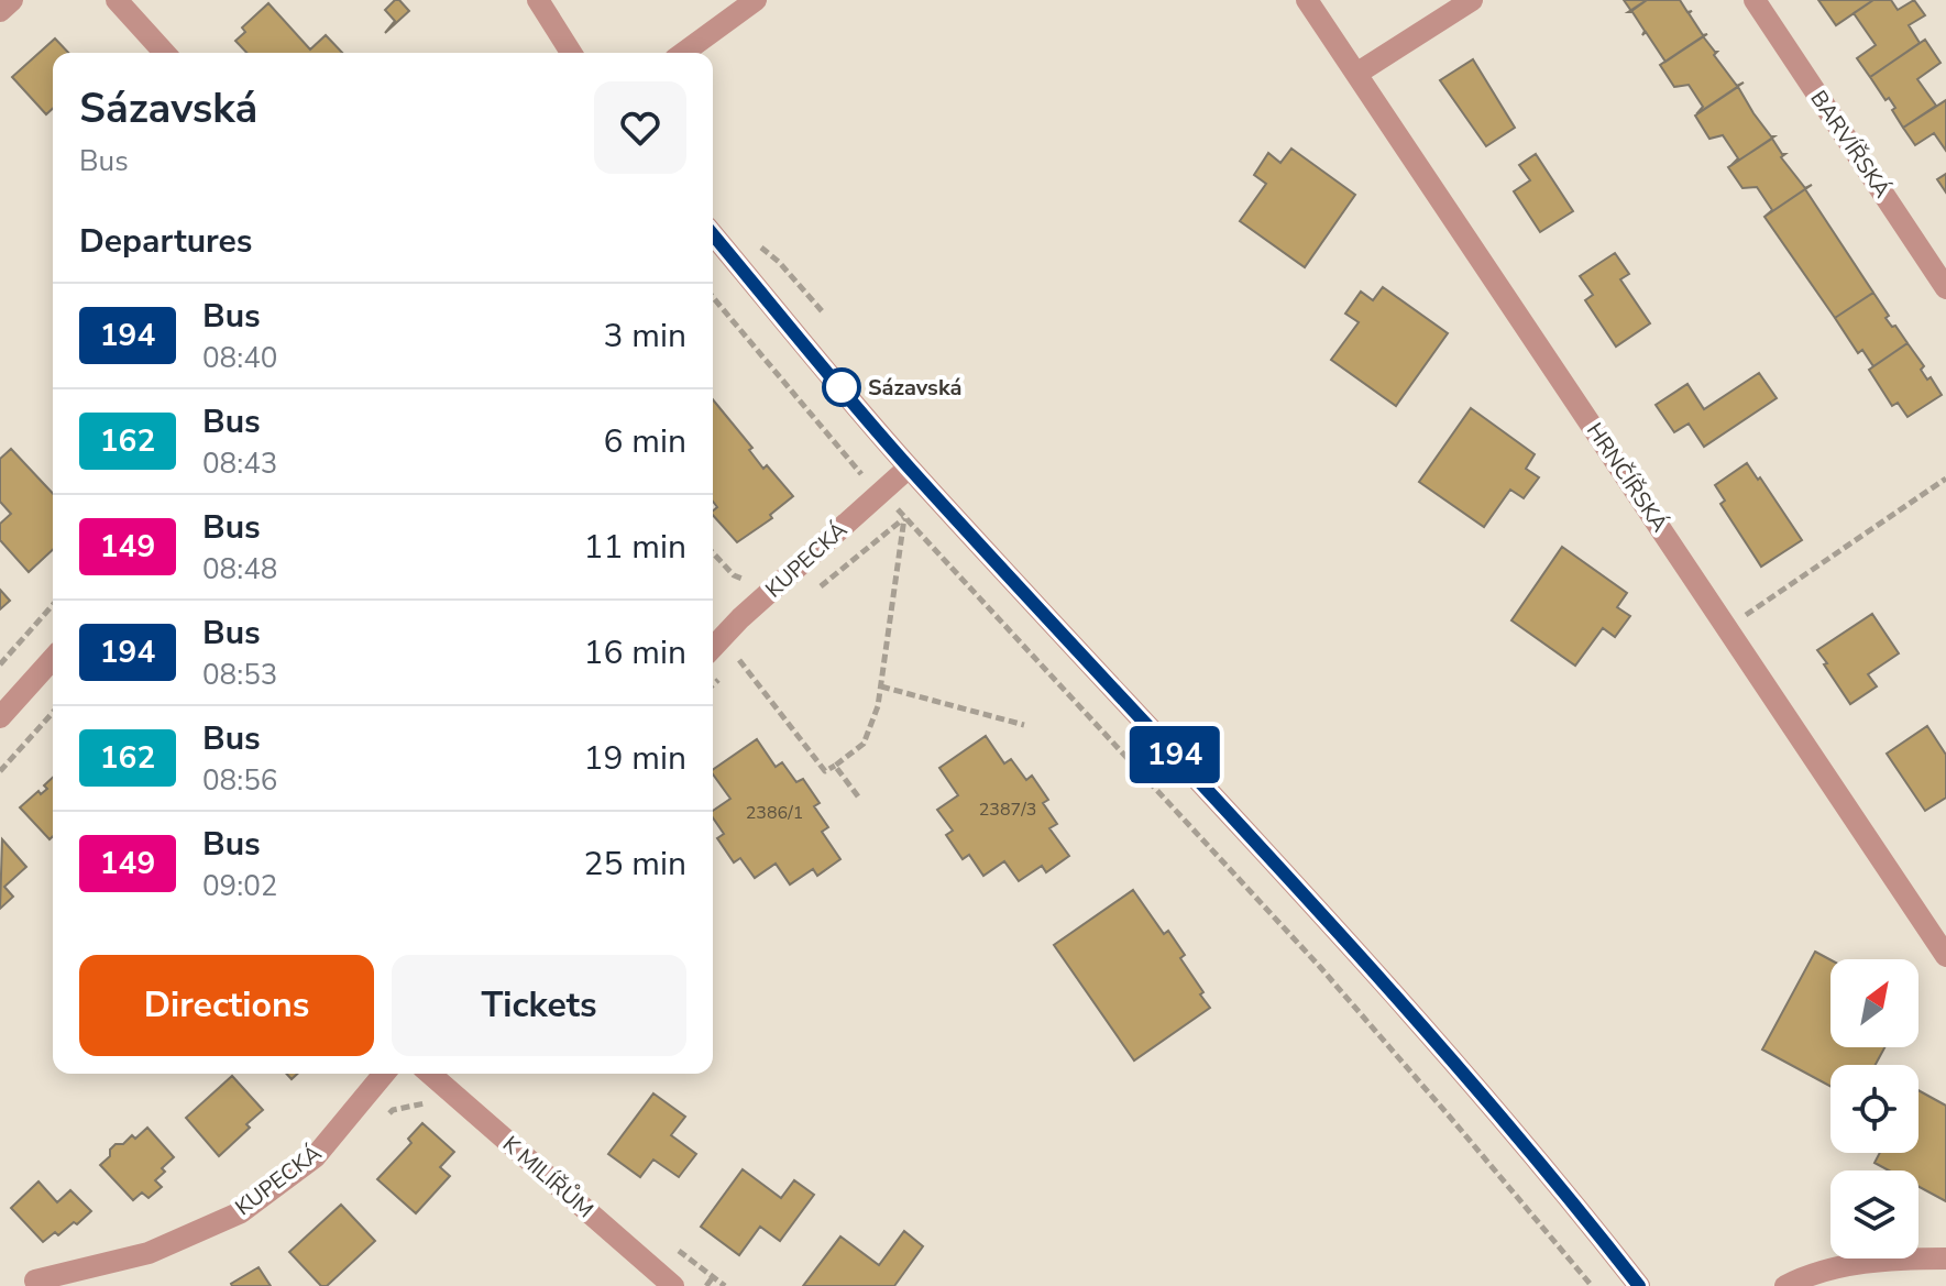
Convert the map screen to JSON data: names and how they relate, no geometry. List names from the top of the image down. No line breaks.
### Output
{"streets":{"street":["BARVÍŘSKÁ","HRNČÍŘSKÁ","KUPECKÁ","K MILÍŘŮM"]},"places":["Sázavská"],"lines":["bus line 194"],"house_numbers":["2387/3","2386/1"],"north":"top right","page":{"on_map":"194","heading":[["Sázavská","Bus"],"Departures"],"list":[{"mark":"194","name":"Bus","note":"08:40","value":"3 min"},{"mark":"162","name":"Bus","note":"08:43","value":"6 min"},{"mark":"149","name":"Bus","note":"08:48","value":"11 min"},{"mark":"194","name":"Bus","note":"08:53","value":"16 min"},{"mark":"162","name":"Bus","note":"08:56","value":"19 min"},{"mark":"149","name":"Bus","note":"09:02","value":"25 min"}],"buttons":["Directions","Tickets"]}}
